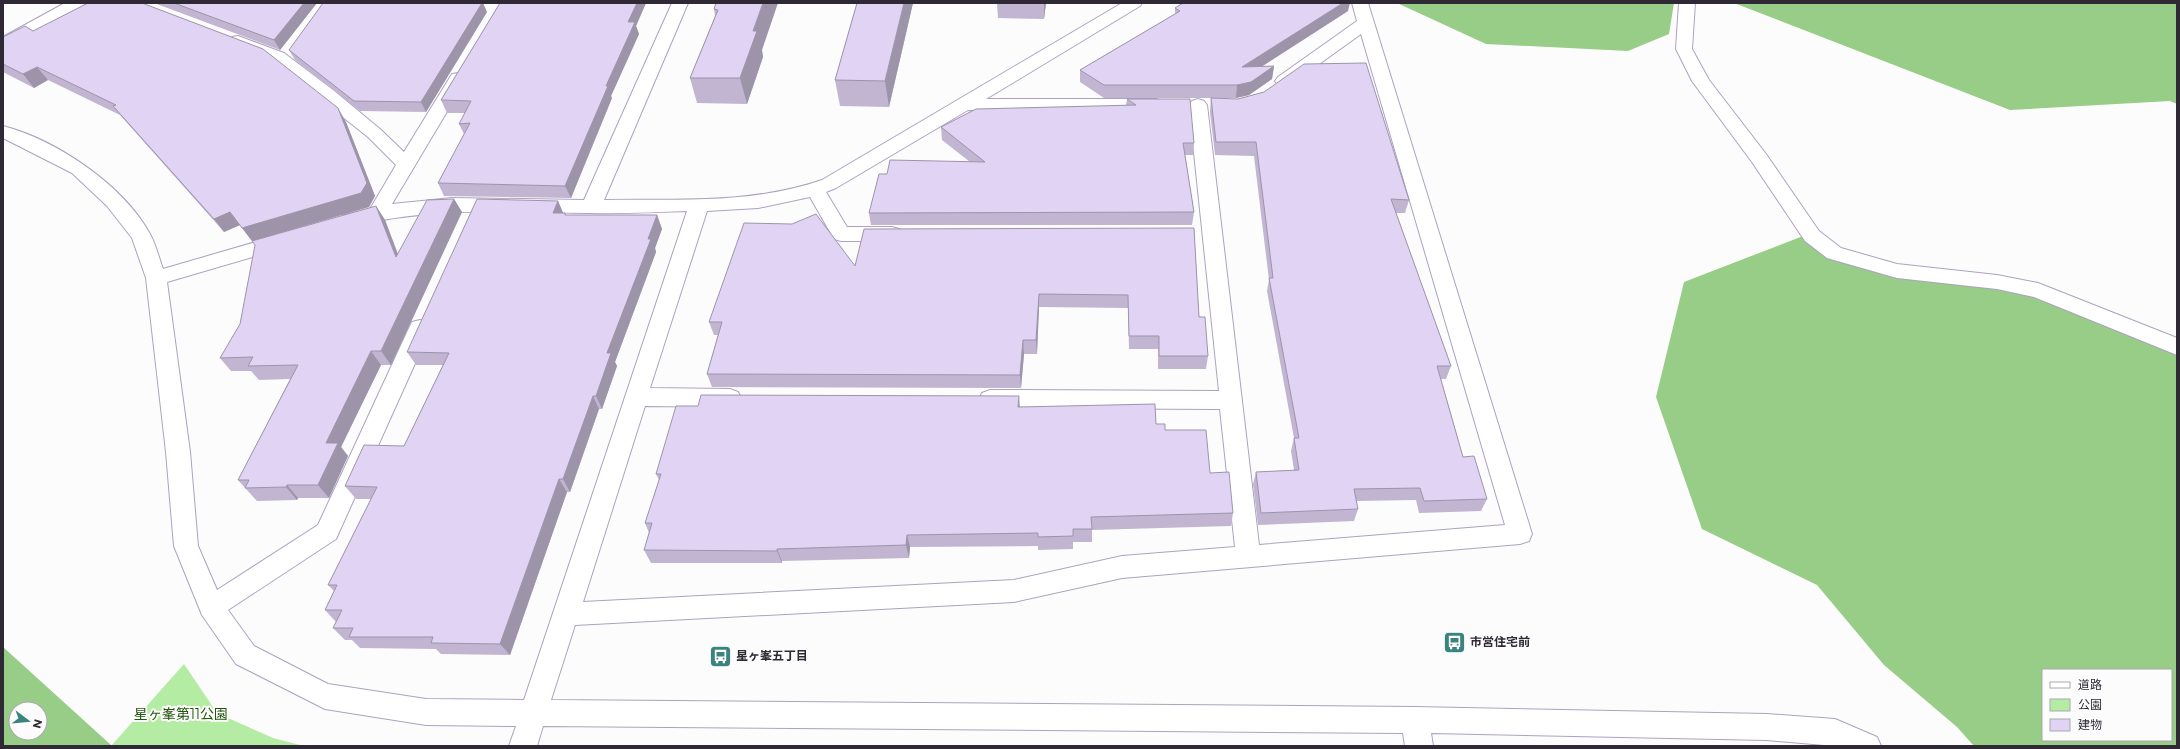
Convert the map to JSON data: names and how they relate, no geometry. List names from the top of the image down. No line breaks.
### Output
{"parks":["星ヶ峯第11公園"],"places":{"bus stop":["市営住宅前","星ヶ峯五丁目"]},"legend":["道路","公園","建物"],"north":"right"}
